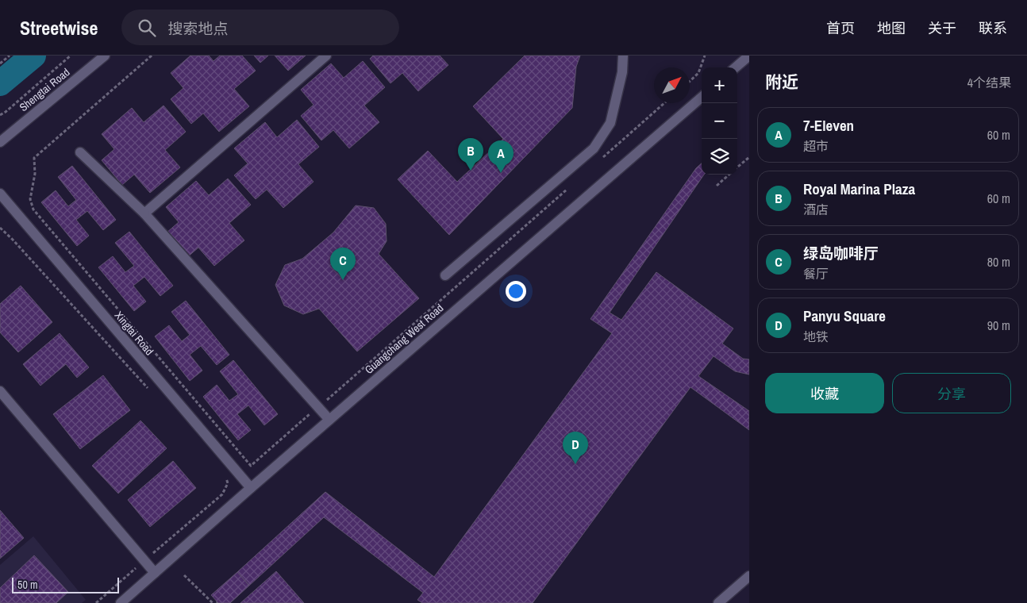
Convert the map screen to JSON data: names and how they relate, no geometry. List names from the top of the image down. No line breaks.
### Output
{"streets":{"street":["Shengtai Road","Xingtai Road","Guangchang West Road"]},"crossings":[["Xingtai Road","Guangchang West Road"]],"scale_bar":"50 m","north":"top right","page":{"header":"Streetwise","search":"搜索地点","nav":["首页","地图","关于","联系"],"heading":["附近","4个结果"],"map_buttons":["+","−"],"list":[{"mark":"A","name":"7-Eleven","note":"超市","value":"60 m"},{"mark":"B","name":"Royal Marina Plaza","note":"酒店","value":"60 m"},{"mark":"C","name":"绿岛咖啡厅","note":"餐厅","value":"80 m"},{"mark":"D","name":"Panyu Square","note":"地铁","value":"90 m"}],"pins":["B","A","C","D"],"buttons":["收藏","分享"],"scale":"50 m"}}
